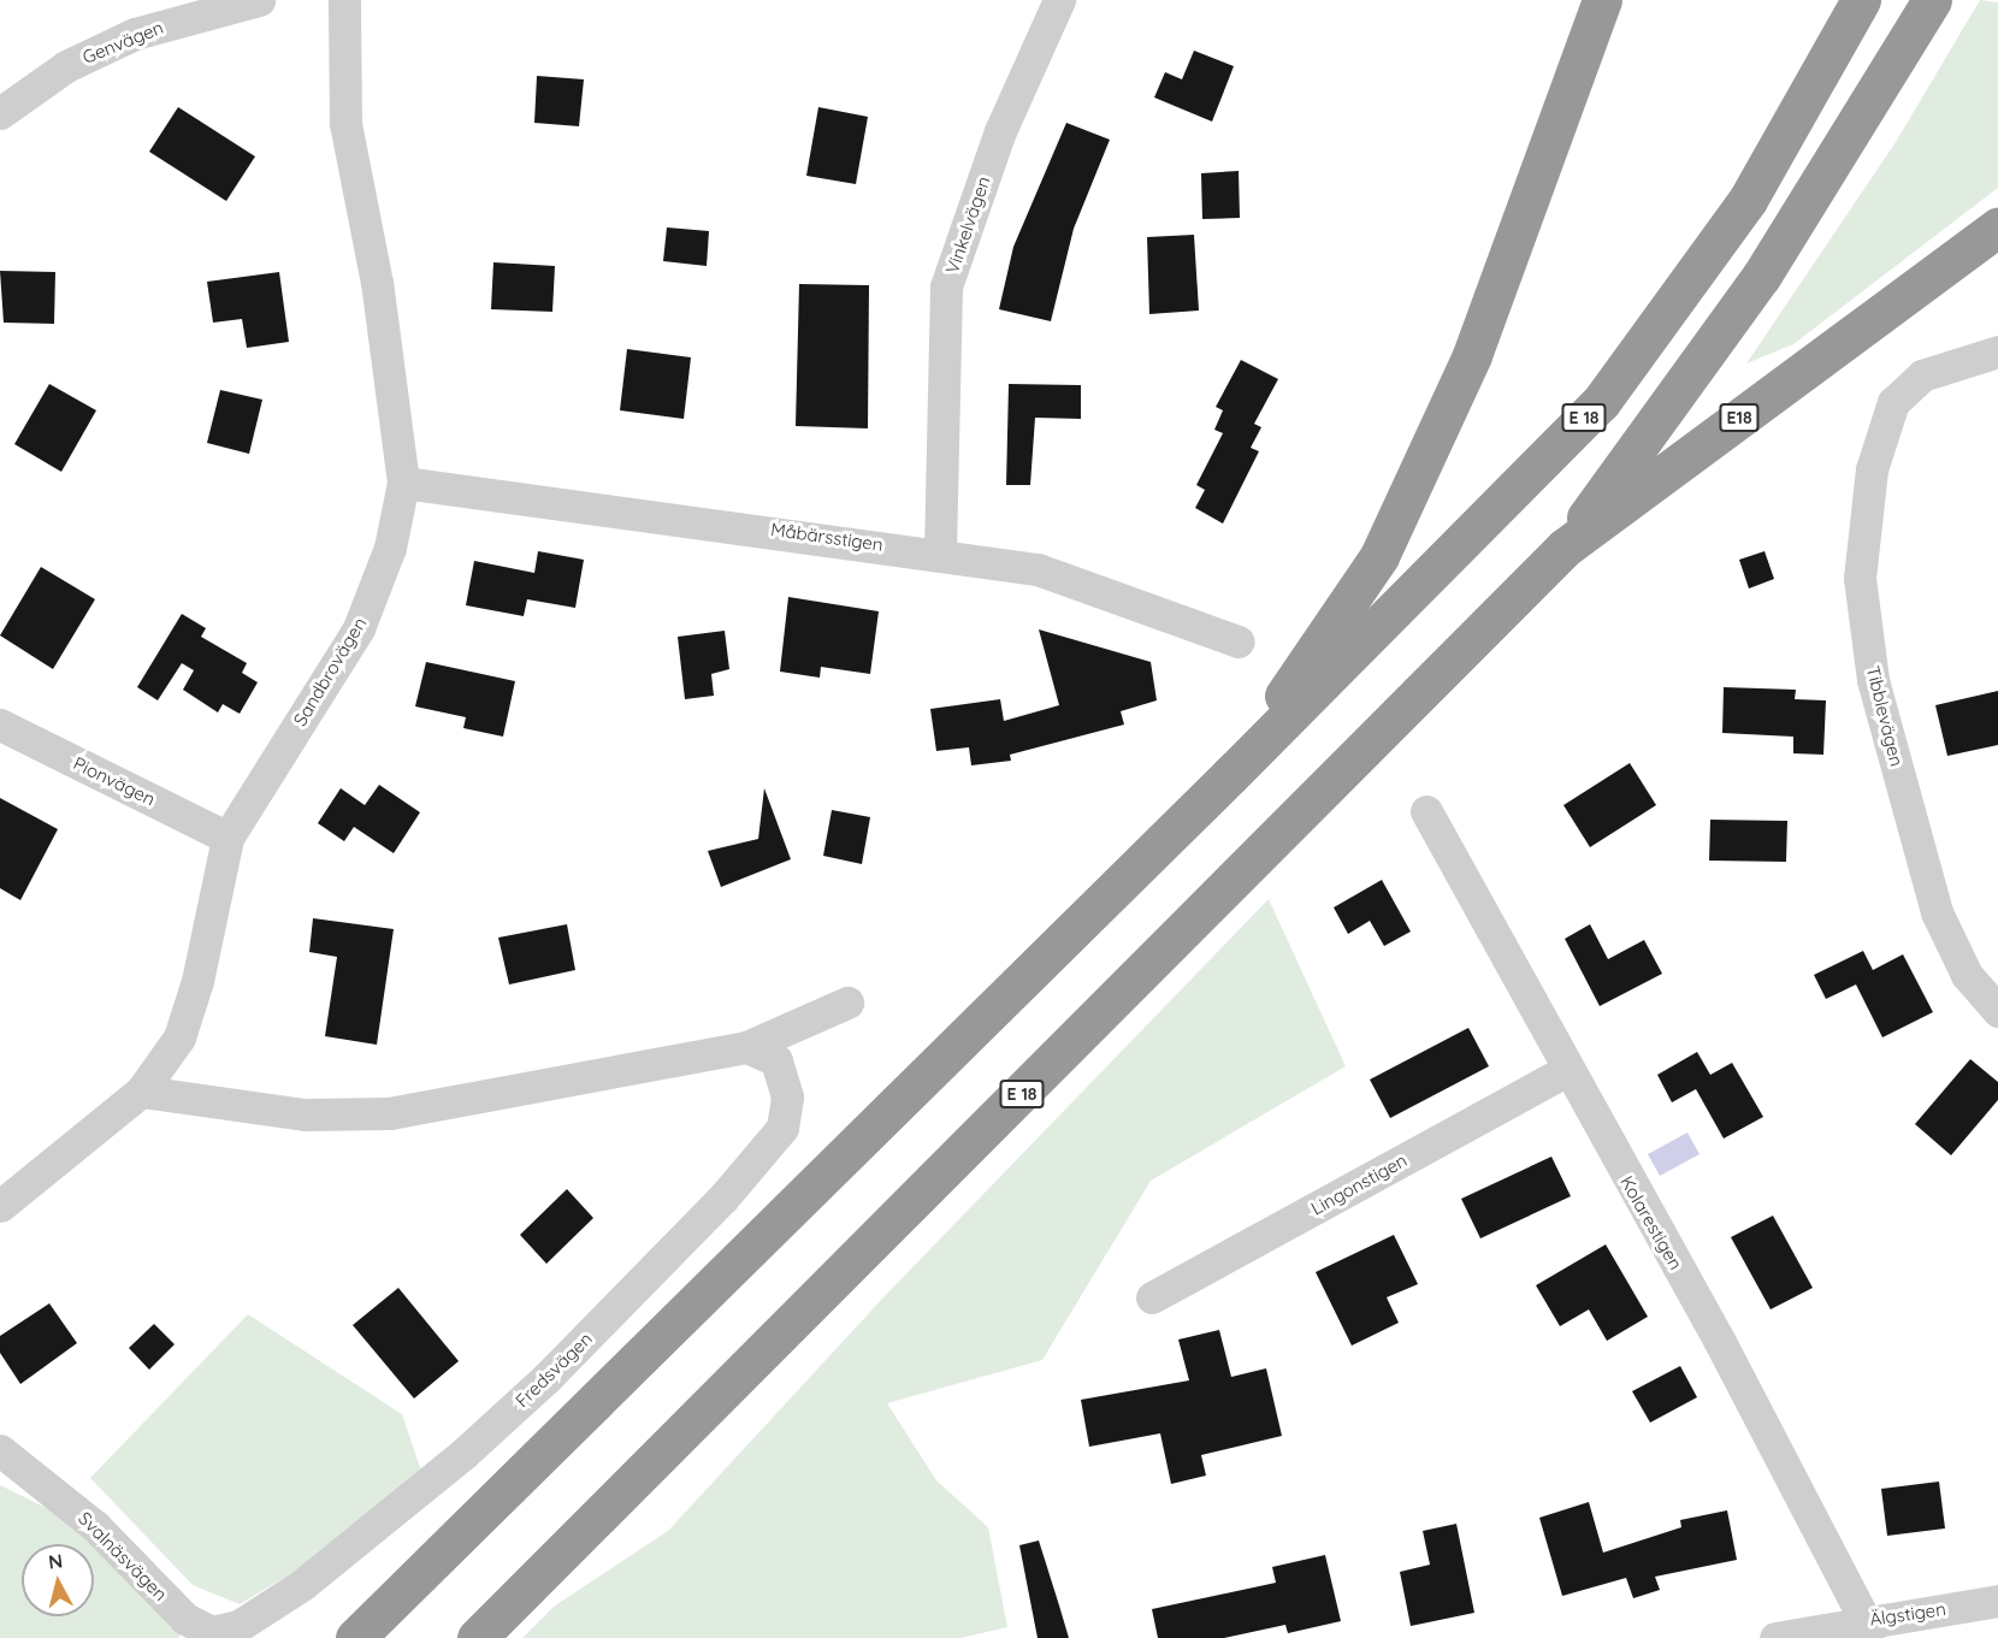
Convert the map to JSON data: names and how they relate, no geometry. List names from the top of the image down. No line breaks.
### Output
{"streets":{"highway":["E 18","E18"],"street":["Genvägen","Vinkelvägen","Måbärsstigen","Sandbrovägen","Tibblevägen","Pionvägen","Lingonstigen","Kolarestigen","Fredsvägen","Svalnäsvägen","Älgstigen"]},"crossings":[["Vinkelvägen","Måbärsstigen"],["E 18","E18"],["Måbärsstigen","Sandbrovägen"],["Sandbrovägen","Pionvägen"],["Lingonstigen","Kolarestigen"],["Kolarestigen","Älgstigen"],["Fredsvägen","Svalnäsvägen"]],"north":"top"}
